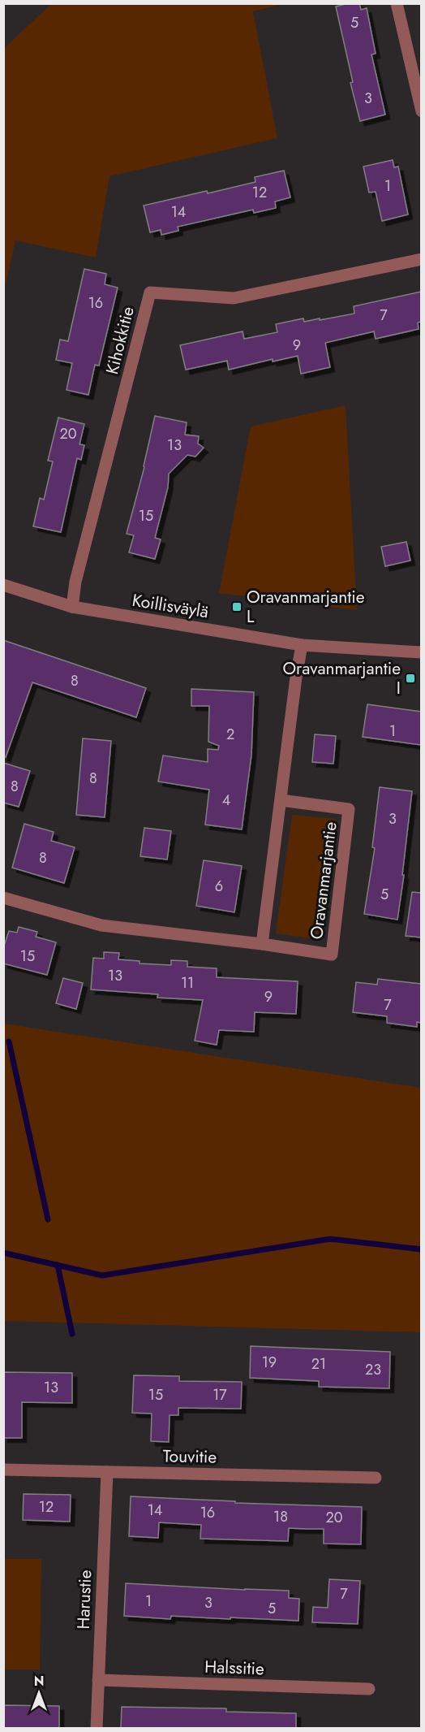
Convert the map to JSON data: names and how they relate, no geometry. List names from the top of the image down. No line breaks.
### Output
{"streets":{"street":["Kihokkitie","Koillisväylä","Oravanmarjantie","Touvitie","Harustie","Halssitie"]},"crossings":[["Kihokkitie","Koillisväylä"],["Touvitie","Harustie"],["Harustie","Halssitie"]],"places":{"transit":["Oravanmarjantie L","Oravanmarjantie I"]},"house_numbers":["5","3","1","12","14","16","7","9","20","13","15","8","1","2","8","8","4","3","8","6","5","15","13","11","9","7","19","21","23","13","15","17","12","14","16","18","20","7","1","3","5"],"north":"top"}
